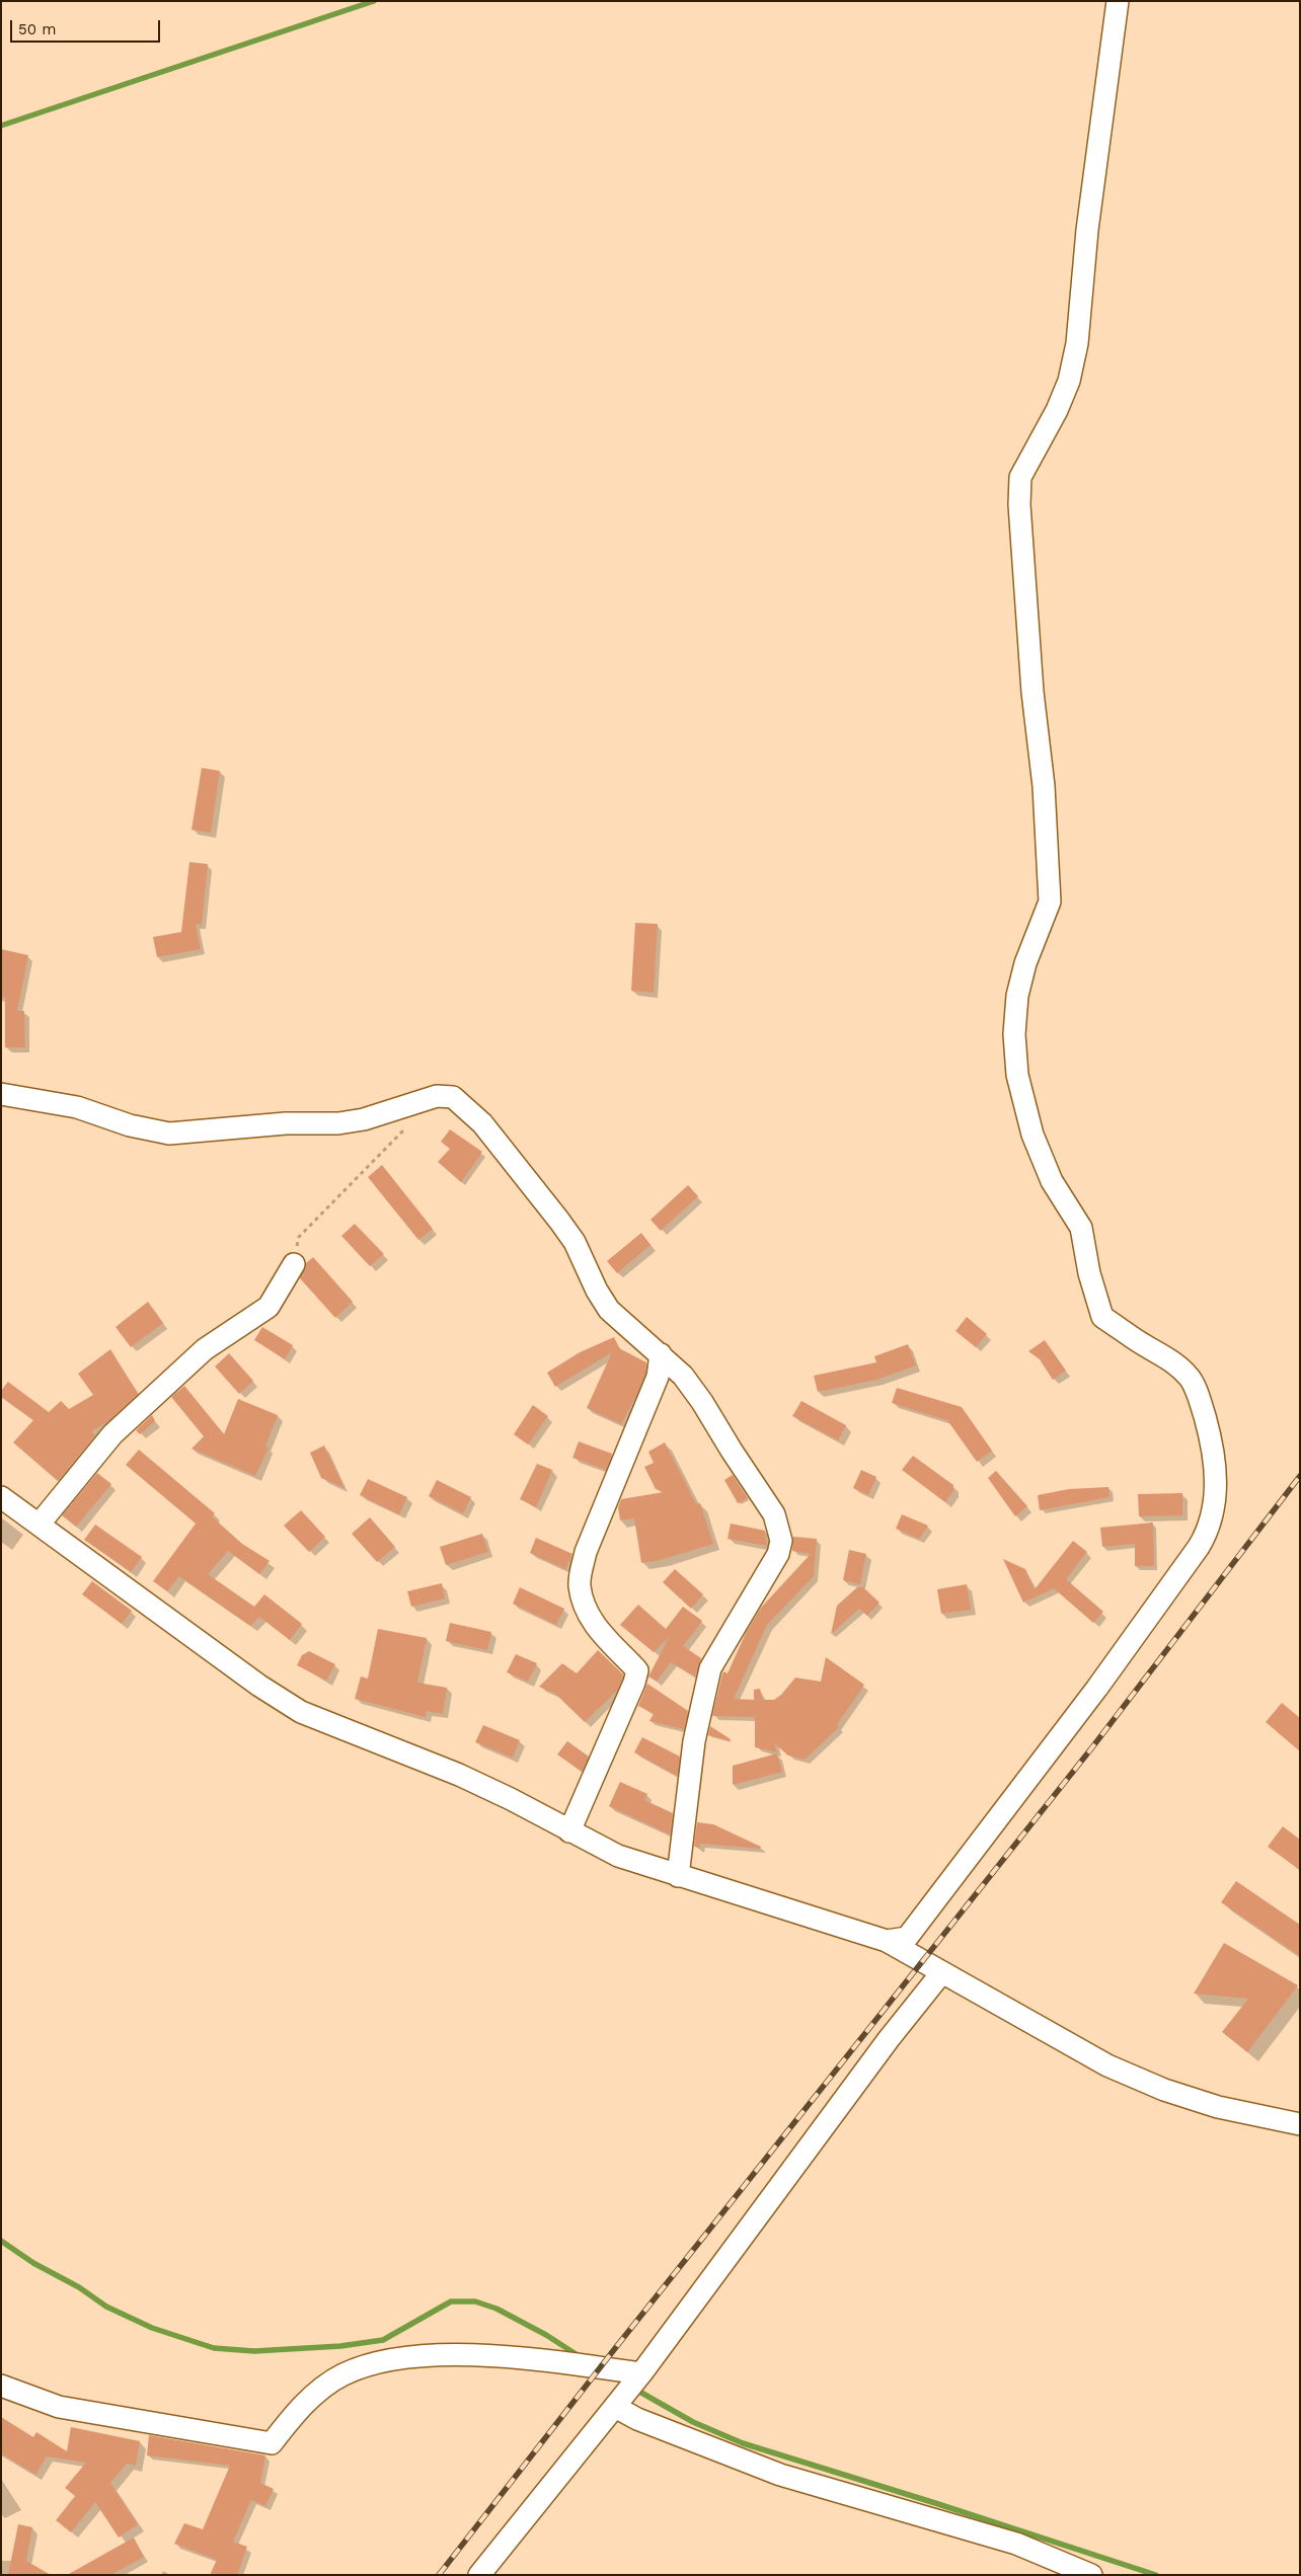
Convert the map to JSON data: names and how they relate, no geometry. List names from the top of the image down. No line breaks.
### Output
{"scale_bar":"50 m"}
